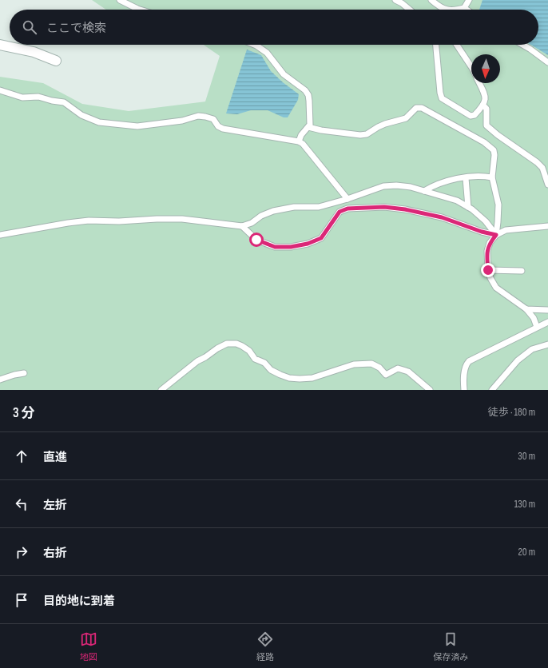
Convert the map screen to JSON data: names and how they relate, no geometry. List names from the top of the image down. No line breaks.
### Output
{"north":"bottom","page":{"search":"ここで検索","heading":["3 分","徒歩 · 180 m"],"list":[["直進","30 m"],["左折","130 m"],["右折","20 m"],"目的地に到着"],"nav":["地図","経路","保存済み"]}}
